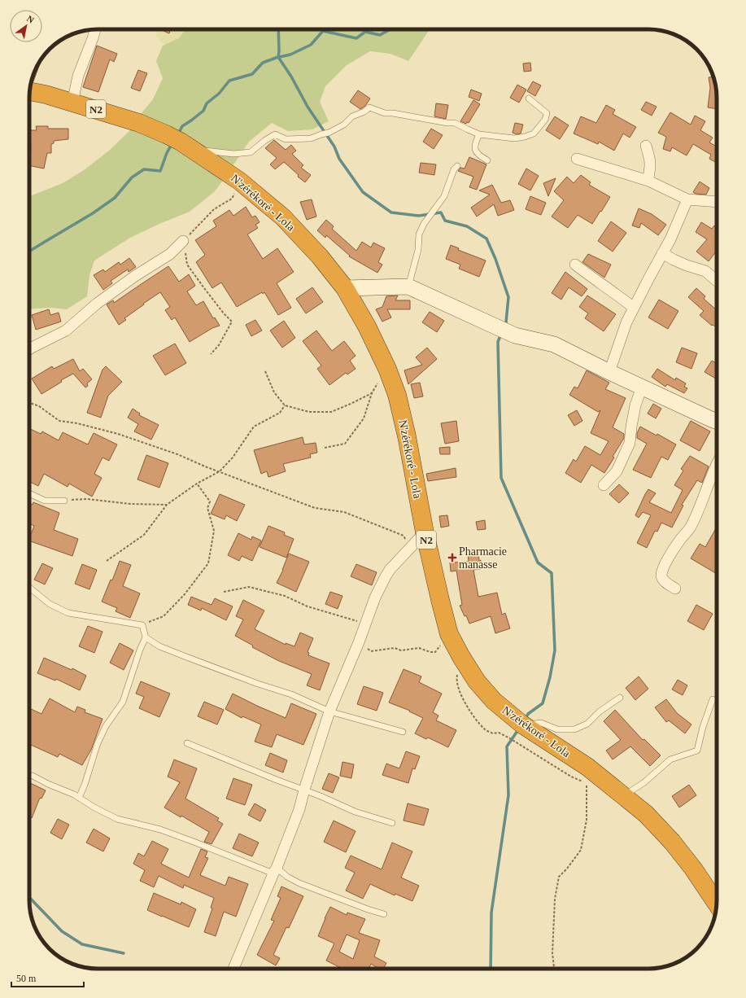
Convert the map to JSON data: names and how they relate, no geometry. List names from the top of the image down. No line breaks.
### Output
{"streets":{"highway":["N2","N'zérékoré - Lola"]},"places":{"health":["Pharmacie manasse"]},"scale_bar":"50 m","north":"top right"}
